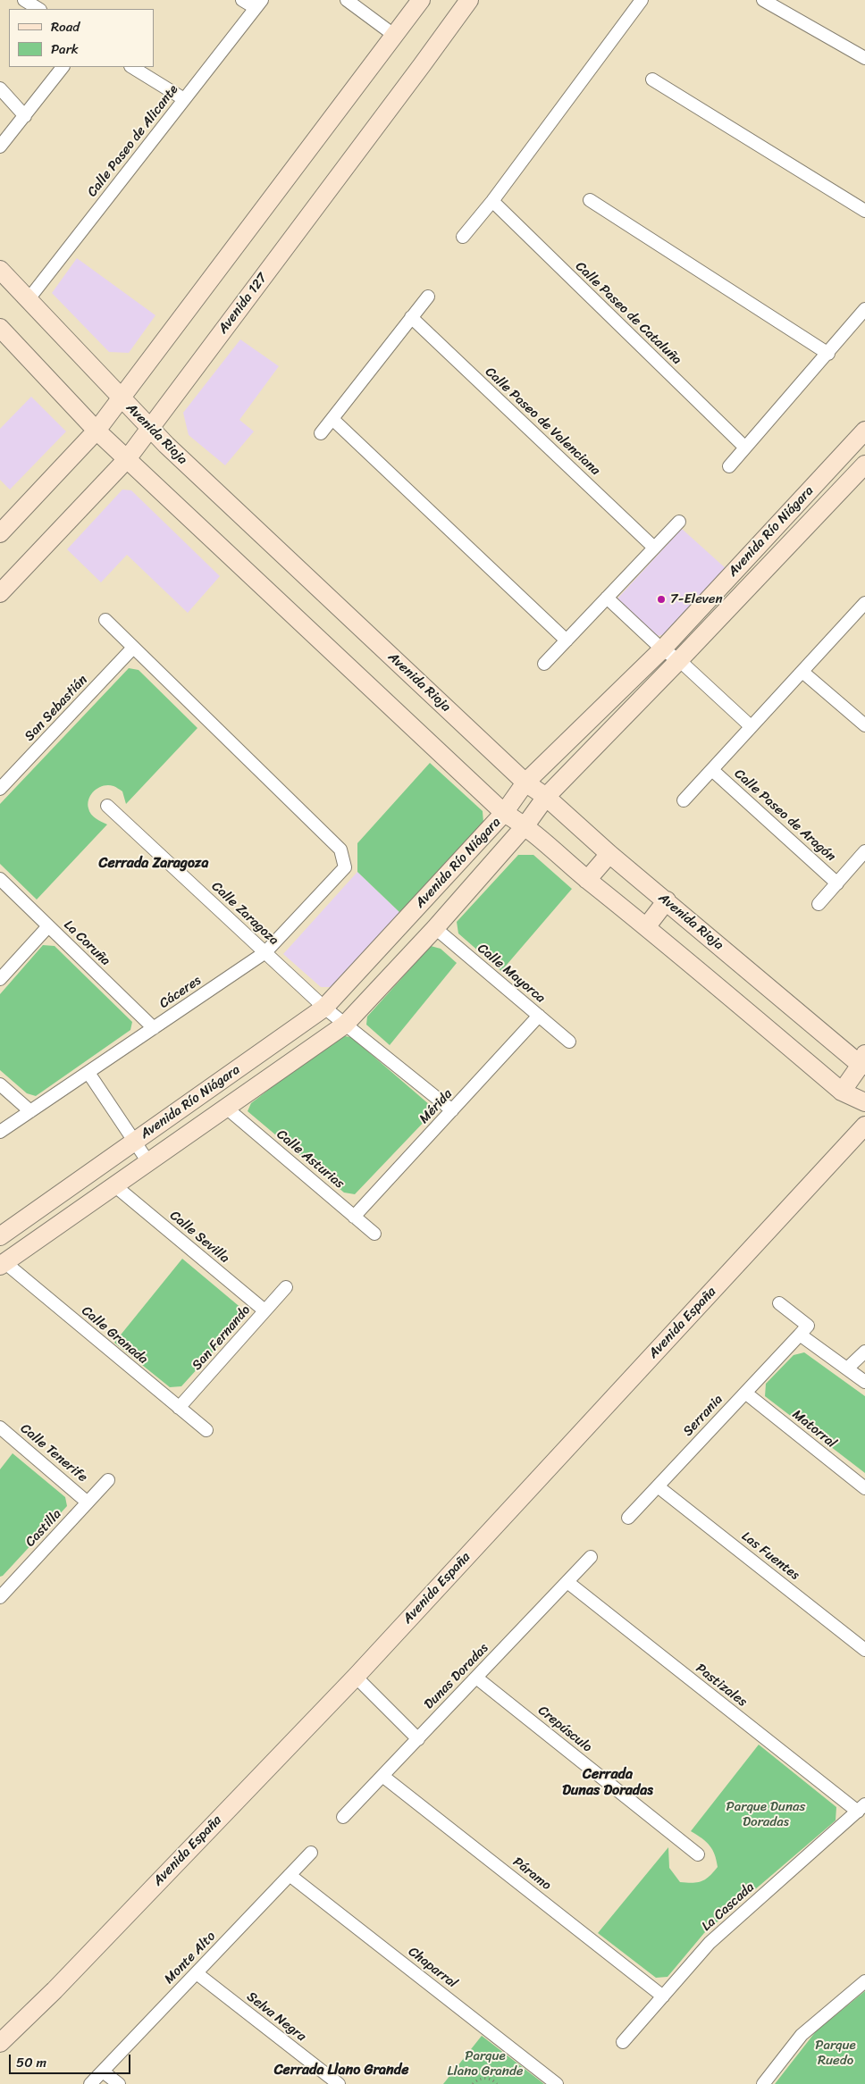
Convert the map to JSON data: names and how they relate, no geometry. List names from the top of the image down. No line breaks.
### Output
{"streets":{"main road":["Avenida 127","Avenida Rioja","Avenida Río Niágara","Avenida España"],"street":["Calle Paseo de Alicante","Calle Paseo de Cataluña","Calle Paseo de Valenciana","San Sebastián","Calle Paseo de Aragón","Calle Zaragoza","La Coruña","Calle Mayorca","Cáceres","Mérida","Calle Asturias","Calle Sevilla","Calle Granada","San Fernando","Serrania","Matorral","Calle Tenerife","Castilla","Las Fuentes","Dunas Doradas","Pastizales","Crepúsculo","Páramo","La Cascada","Monte Alto","Chaparral","Selva Negra"]},"crossings":[["Calle Paseo de Alicante","Avenida Rioja"],["Avenida 127","Avenida Rioja"],["Avenida Rioja","Avenida Río Niágara"],["Avenida Río Niágara","Calle Zaragoza"],["Avenida Río Niágara","Calle Mayorca"],["Avenida Río Niágara","Calle Asturias"],["Avenida Río Niágara","Calle Sevilla"],["Avenida Río Niágara","Calle Granada"],["San Sebastián","Cáceres"],["Calle Zaragoza","Cáceres"],["Calle Zaragoza","Mérida"],["La Coruña","Cáceres"],["Calle Mayorca","Mérida"],["Mérida","Calle Asturias"],["Calle Sevilla","San Fernando"],["Calle Granada","San Fernando"],["Serrania","Matorral"],["Serrania","Las Fuentes"],["Calle Tenerife","Castilla"],["Dunas Doradas","Pastizales"],["Dunas Doradas","Crepúsculo"],["Dunas Doradas","Páramo"],["Pastizales","La Cascada"],["Páramo","La Cascada"],["Monte Alto","Chaparral"],["Monte Alto","Selva Negra"]],"districts":["Cerrada Zaragoza","Cerrada Dunas Doradas","Cerrada Llano Grande"],"parks":["Parque Dunas Doradas","Parque Ruedo","Parque Llano Grande"],"places":["7-Eleven"],"legend":["Road","Park"],"scale_bar":"50 m"}
